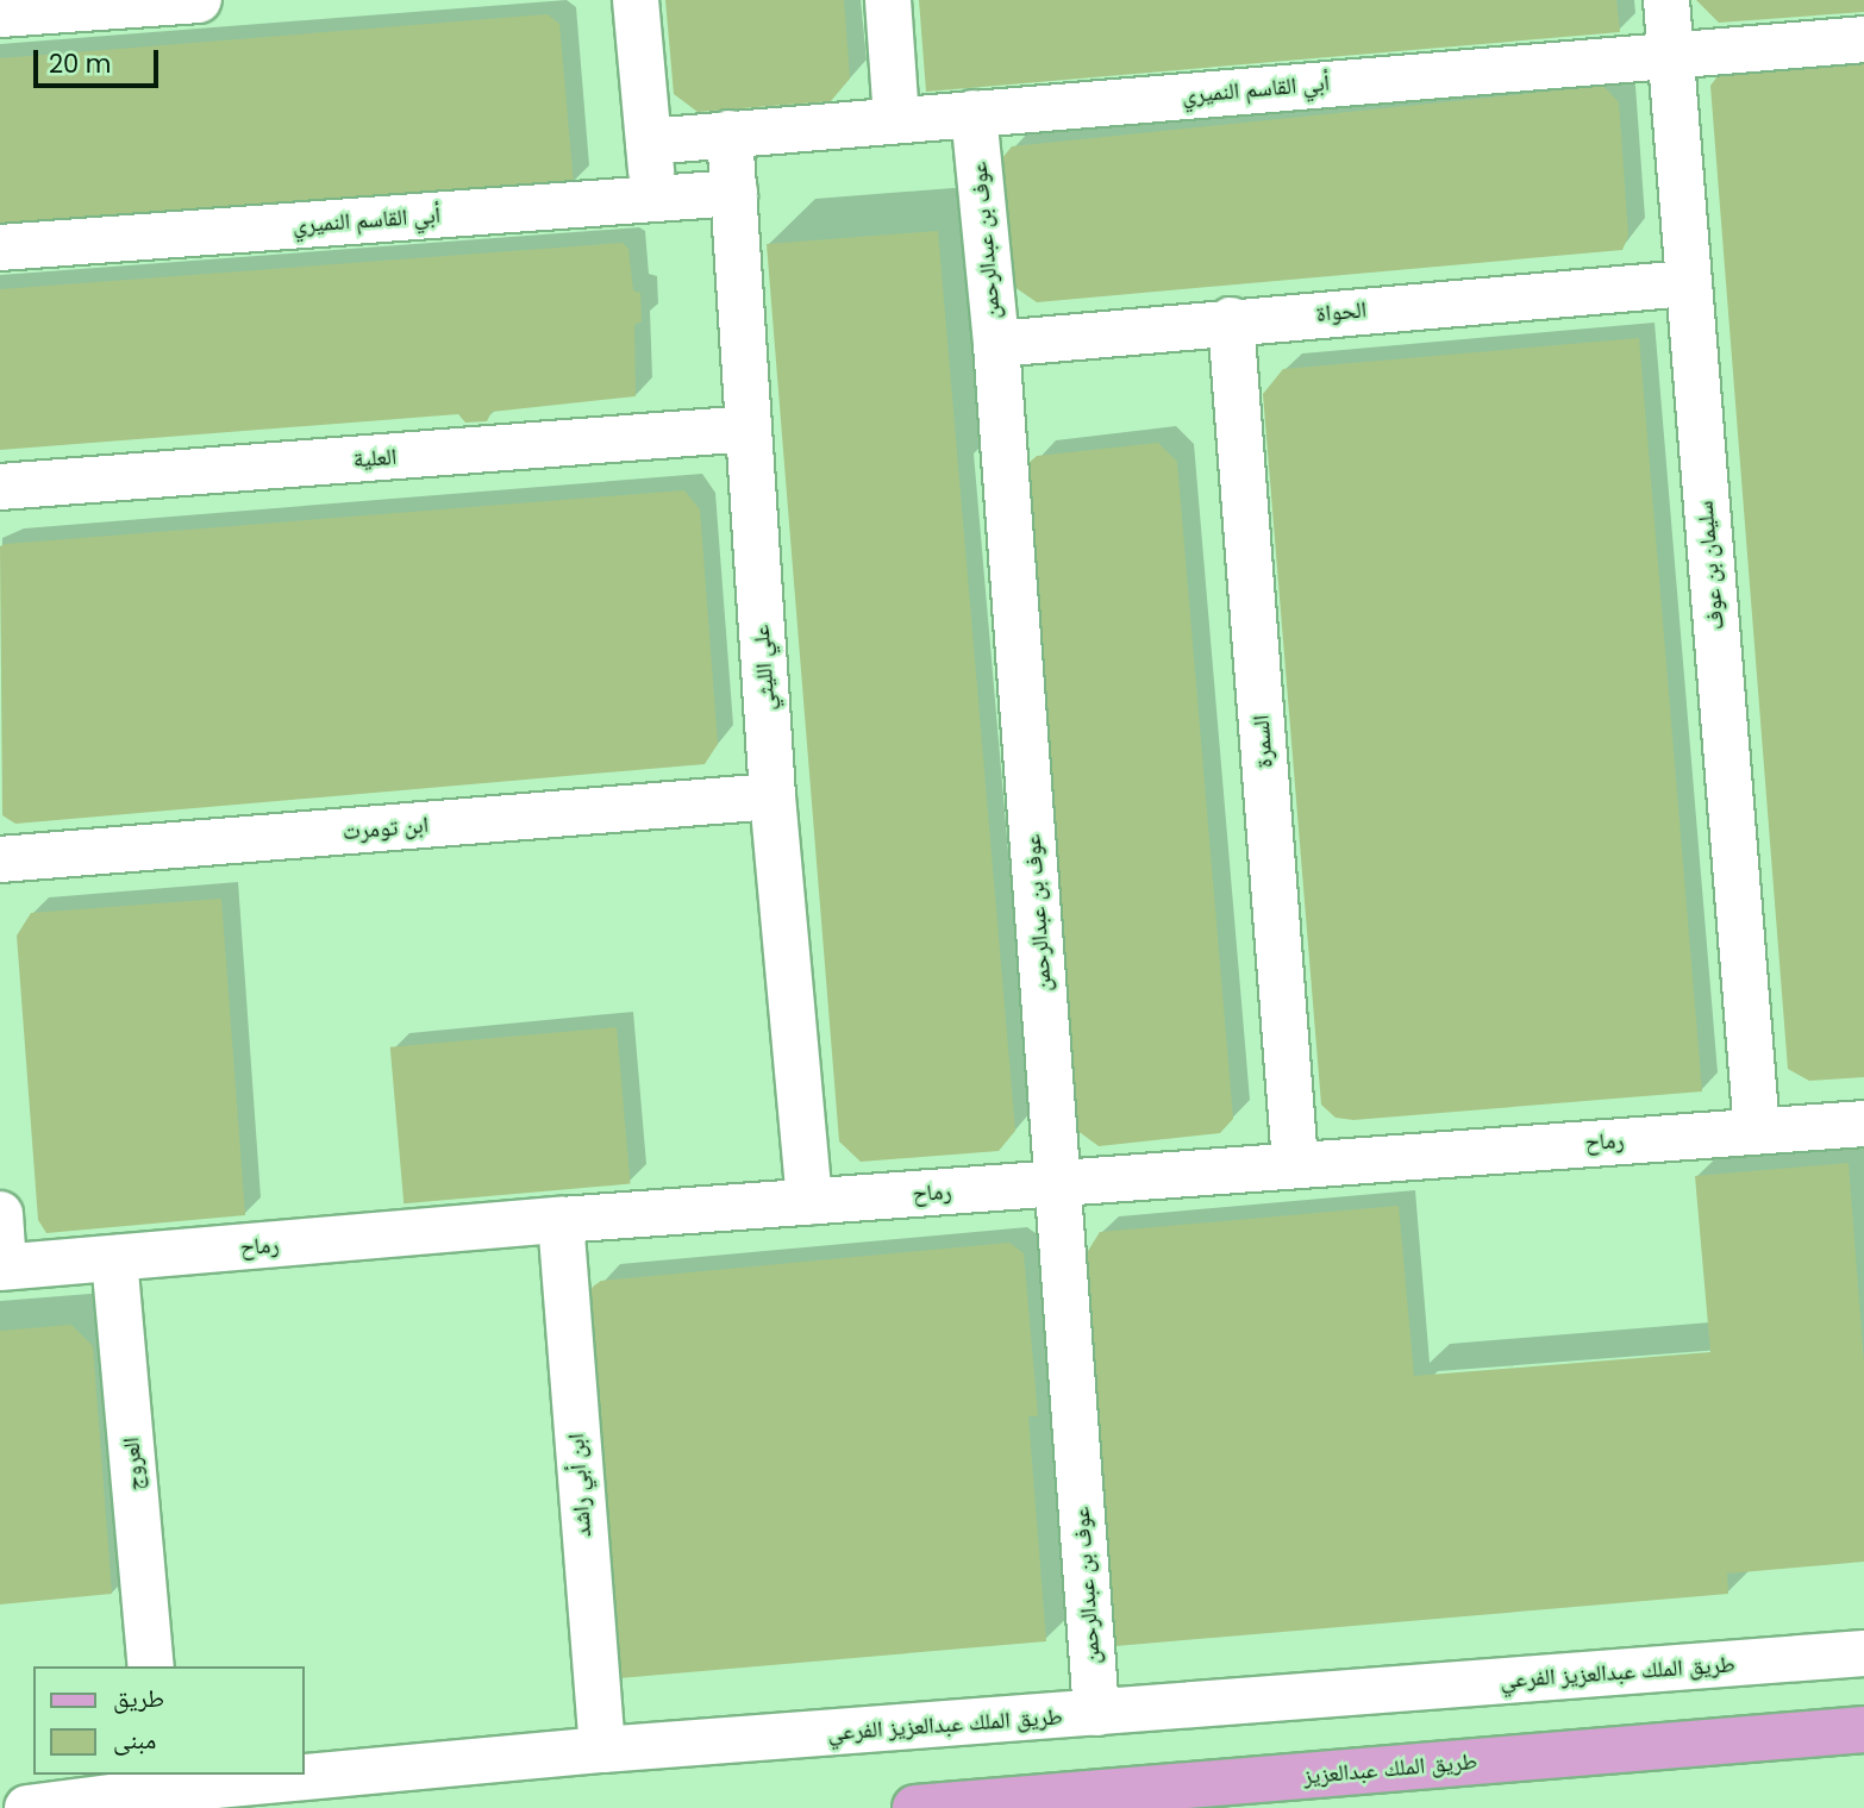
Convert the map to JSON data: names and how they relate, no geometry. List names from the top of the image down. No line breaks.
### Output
{"streets":{"main road":["طريق الملك عبدالعزيز"],"street":["أبي القاسم النميري","عوف بن عبدالرحمن","الحواة","العلية","سليمان بن عوف","علي الليثي","السمرة","ابن تومرت","رماح","العروج","ابن أبي راشد","طريق الملك عبدالعزيز الفرعي"]},"crossings":[["أبي القاسم النميري","عوف بن عبدالرحمن"],["أبي القاسم النميري","سليمان بن عوف"],["أبي القاسم النميري","علي الليثي"],["عوف بن عبدالرحمن","الحواة"],["عوف بن عبدالرحمن","رماح"],["عوف بن عبدالرحمن","طريق الملك عبدالعزيز الفرعي"],["الحواة","سليمان بن عوف"],["الحواة","السمرة"],["العلية","علي الليثي"],["سليمان بن عوف","رماح"],["علي الليثي","ابن تومرت"],["علي الليثي","رماح"],["السمرة","رماح"],["رماح","العروج"],["رماح","ابن أبي راشد"],["ابن أبي راشد","طريق الملك عبدالعزيز الفرعي"]],"legend":["طريق","مبنى"],"scale_bar":"20 m"}
